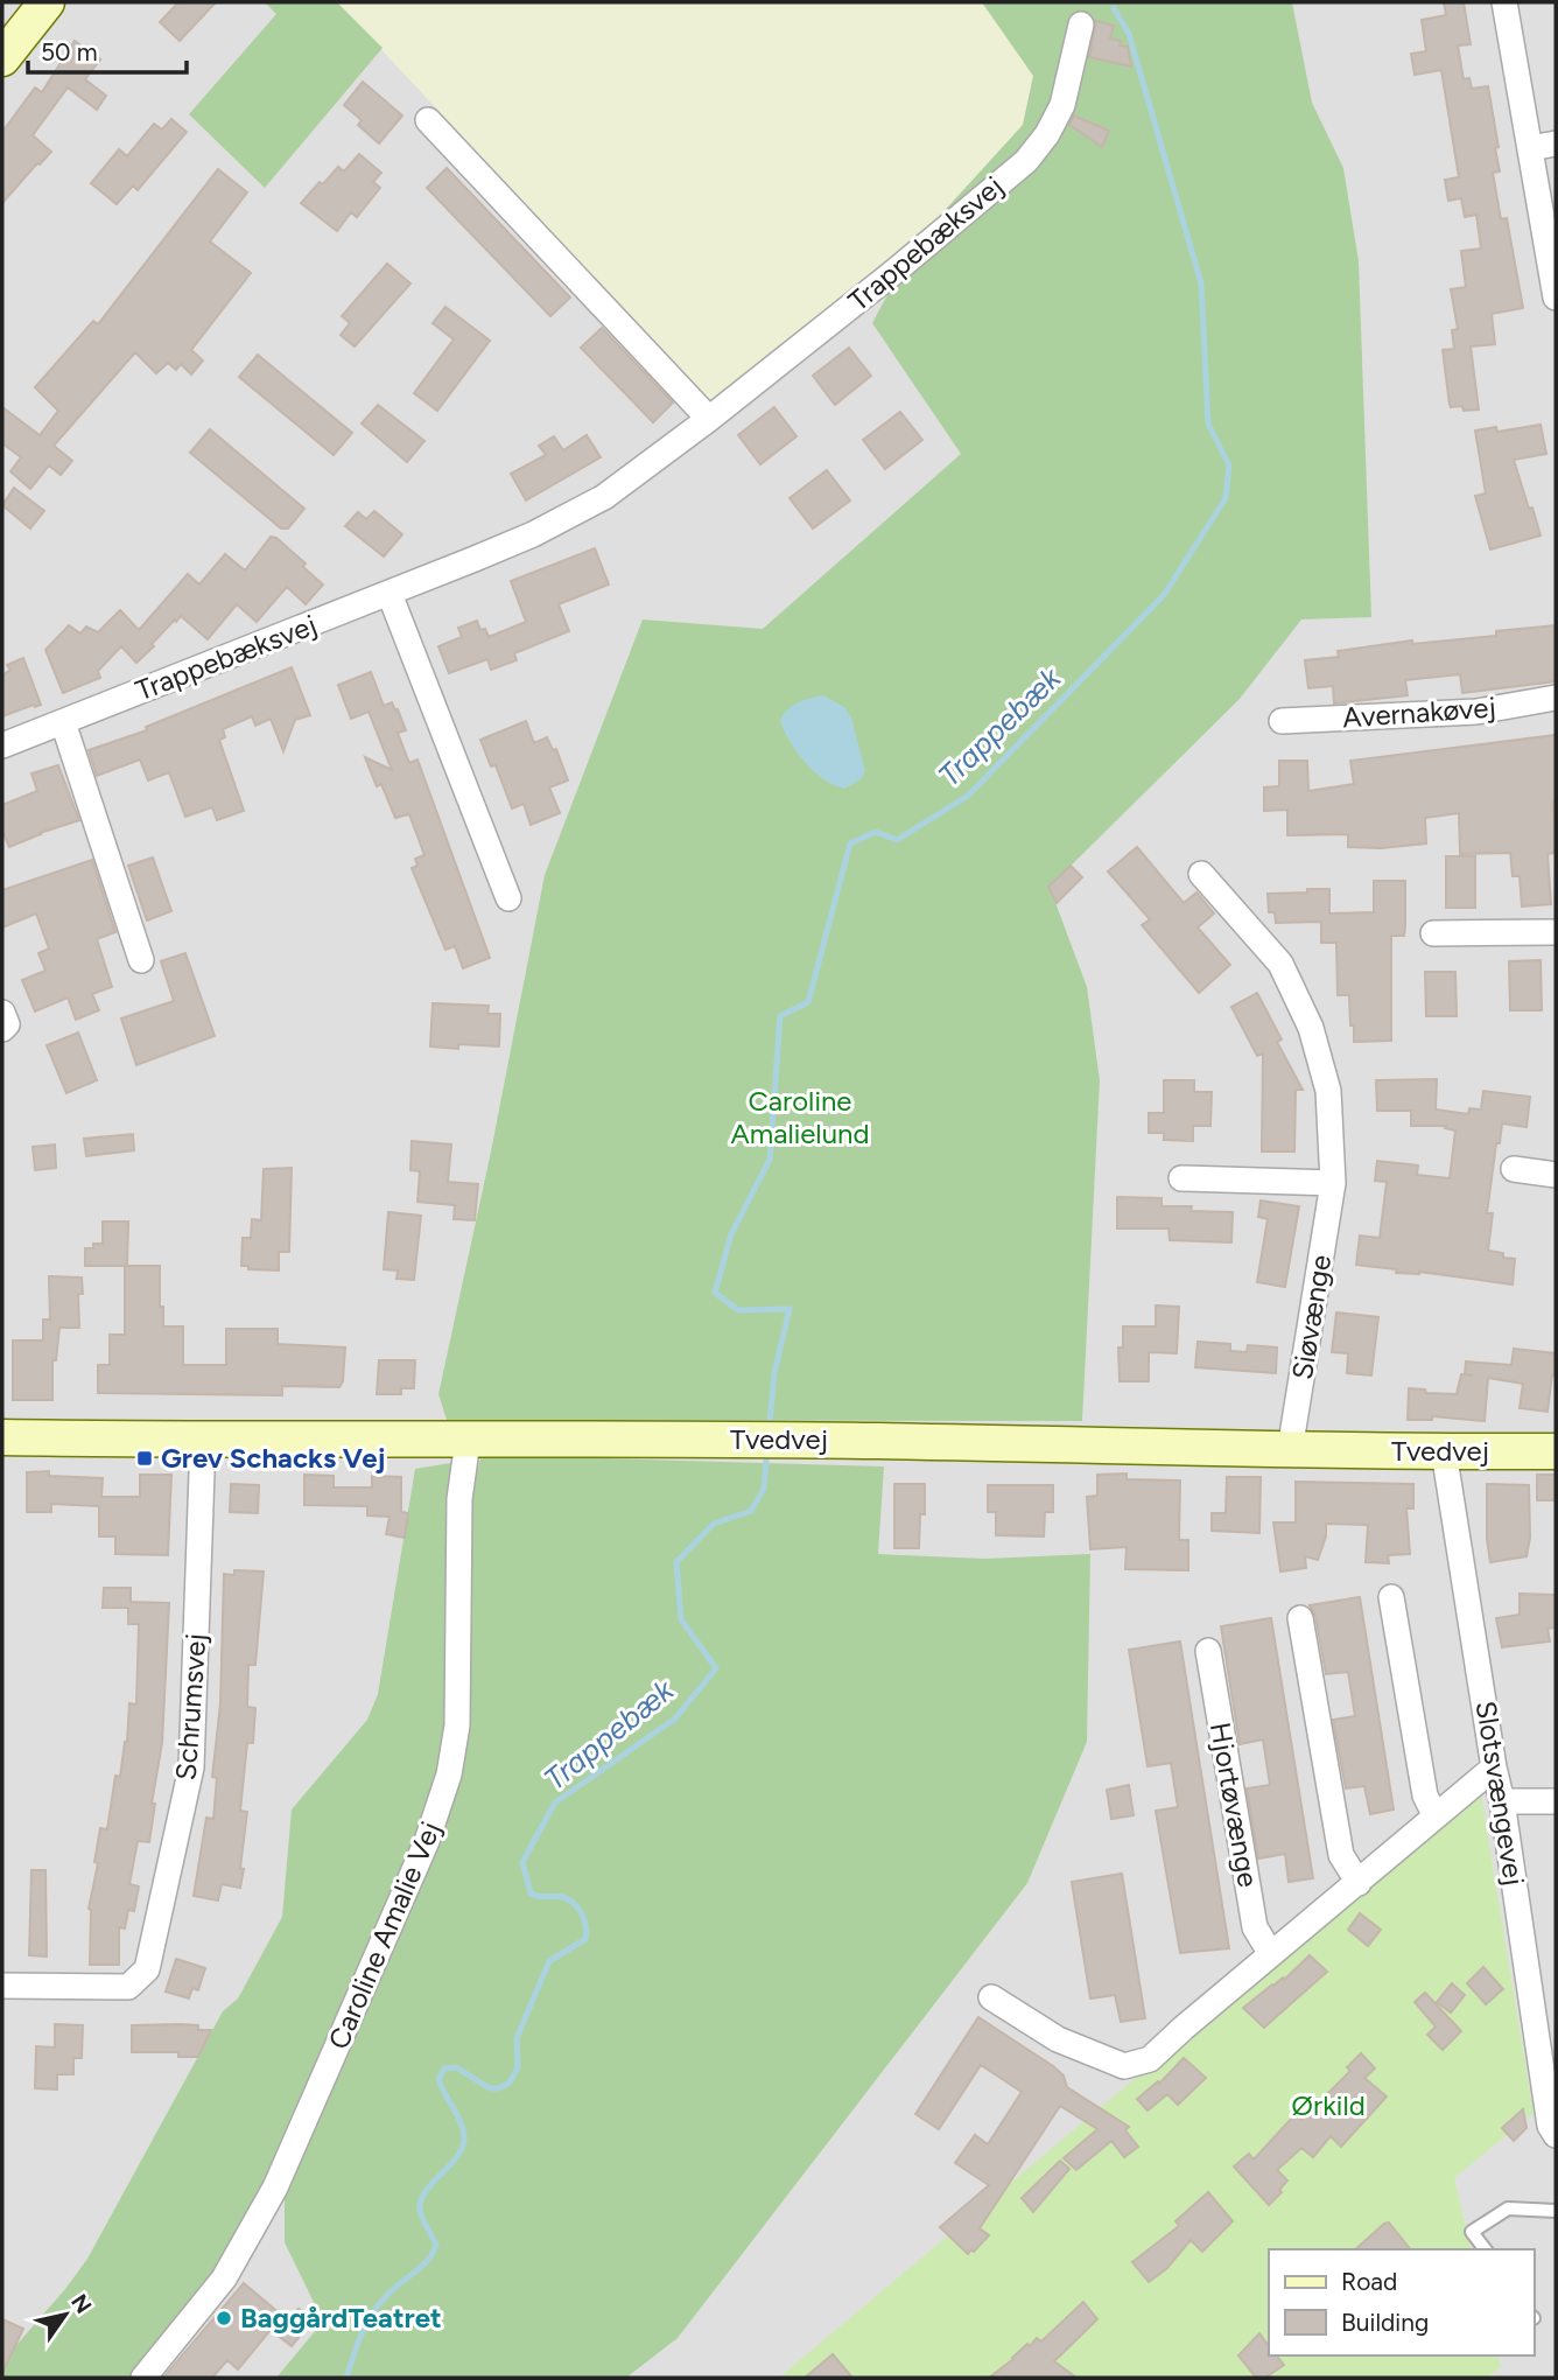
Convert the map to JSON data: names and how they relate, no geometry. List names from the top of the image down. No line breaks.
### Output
{"streets":{"street":["Trappebæksvej","Avernakøvej","Siøvænge","Tvedvej","Schrumsvej","Slotsvængevej","Hjortøvænge","Caroline Amalie Vej"]},"crossings":[["Siøvænge","Tvedvej"],["Tvedvej","Schrumsvej"],["Tvedvej","Slotsvængevej"],["Tvedvej","Caroline Amalie Vej"]],"water":["Trappebæk"],"parks":["Caroline Amalielund","Ørkild"],"places":{"transit":["Grev Schacks Vej"],"other":["BaggårdTeatret"]},"legend":["Road","Building"],"scale_bar":"50 m","north":"top right"}
